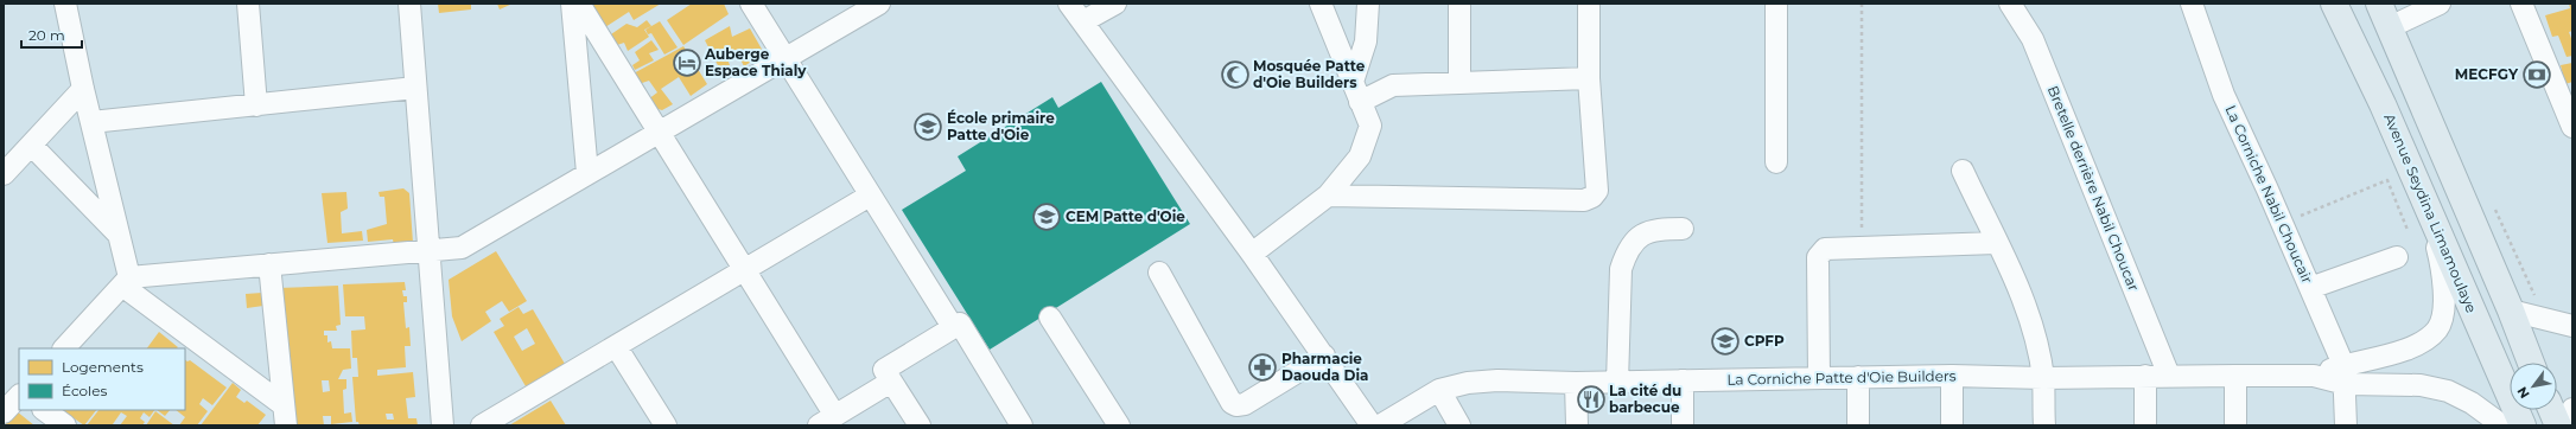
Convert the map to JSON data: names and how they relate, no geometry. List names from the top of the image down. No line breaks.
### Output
{"streets":{"highway":["Avenue Seydina Limamoulaye"],"street":["Bretelle derrière Nabil Choucar","La Corniche Nabil Choucair","La Corniche Patte d'Oie Builders"]},"crossings":[["Bretelle derrière Nabil Choucar","La Corniche Patte d'Oie Builders"],["La Corniche Nabil Choucair","La Corniche Patte d'Oie Builders"]],"places":{"hotel":["Auberge Espace Thialy"],"mosque":["Mosquée Patte d'Oie Builders"],"bank":["MECFGY"],"school or university":["École primaire Patte d'Oie","CEM Patte d'Oie","CPFP"],"pharmacy":["Pharmacie Daouda Dia"],"restaurant":["La cité du barbecue"]},"legend":["Logements","Écoles"],"scale_bar":"20 m","north":"bottom left"}
